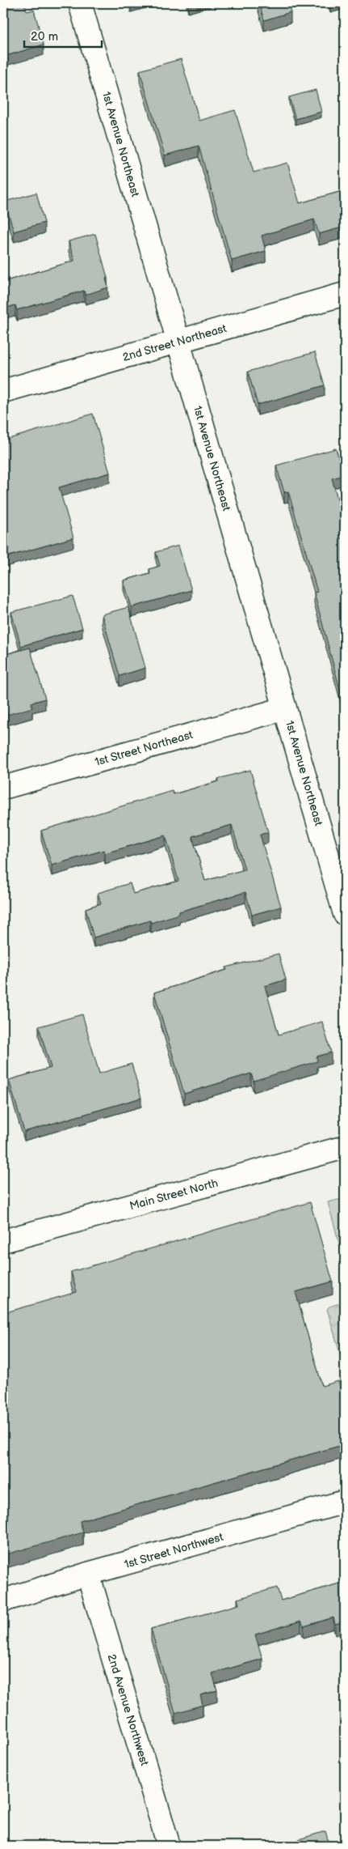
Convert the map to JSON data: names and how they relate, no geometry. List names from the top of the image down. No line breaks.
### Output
{"streets":{"street":["1st Avenue Northeast","2nd Street Northeast","1st Street Northeast","Main Street North","1st Street Northwest","2nd Avenue Northwest"]},"crossings":[["1st Avenue Northeast","2nd Street Northeast"],["1st Avenue Northeast","1st Street Northeast"],["1st Street Northwest","2nd Avenue Northwest"]],"scale_bar":"20 m"}
